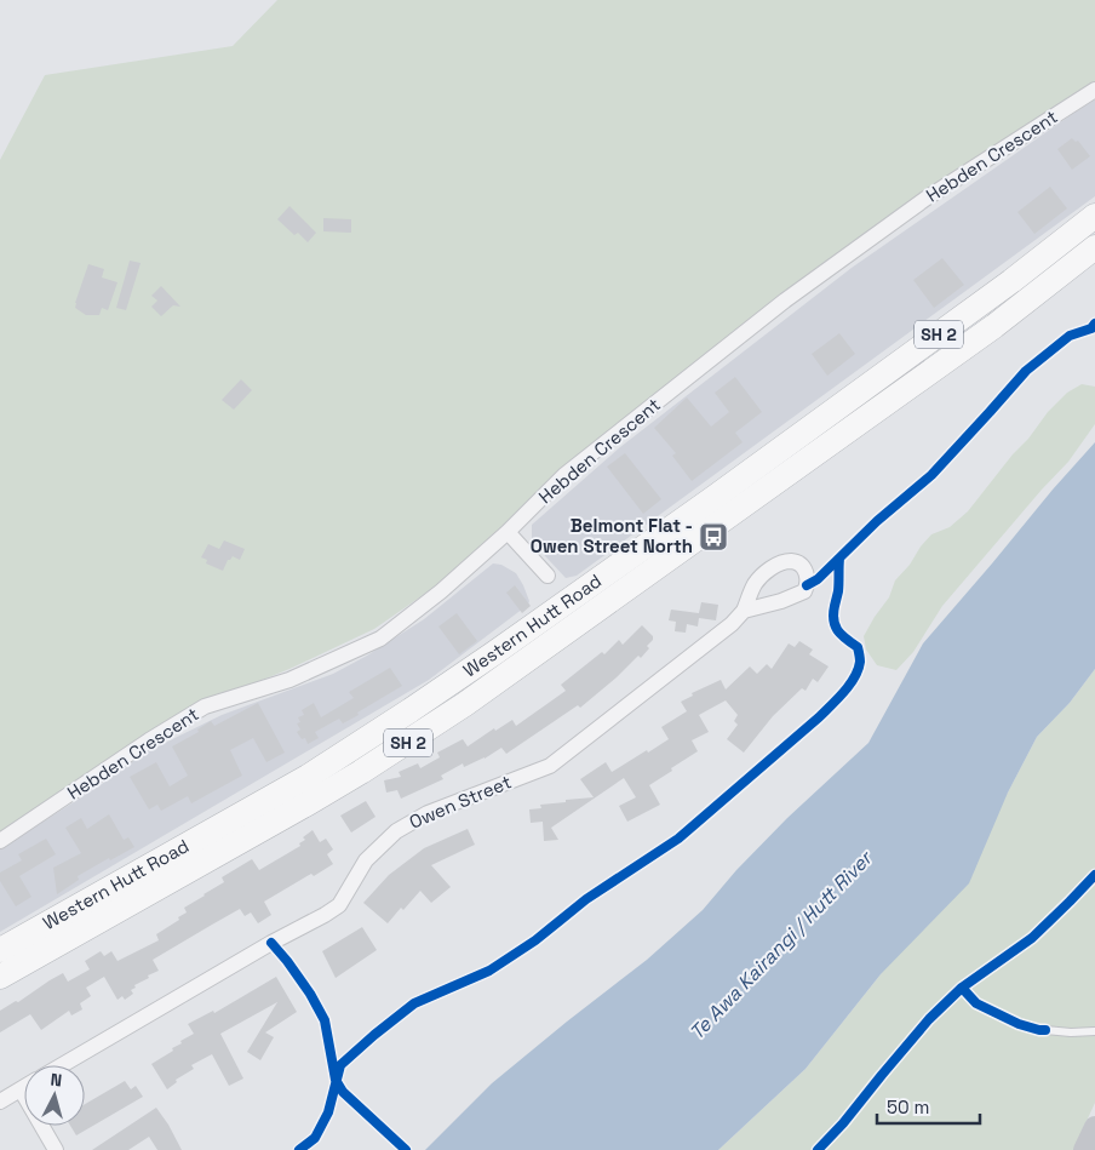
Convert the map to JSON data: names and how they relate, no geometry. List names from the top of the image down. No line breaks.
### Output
{"streets":{"highway":["SH 2","Western Hutt Road"],"street":["Hebden Crescent","Owen Street"]},"water":["Te Awa Kairangi / Hutt River"],"places":{"bus stop":["Belmont Flat - Owen Street North"]},"scale_bar":"50 m","north":"top"}
